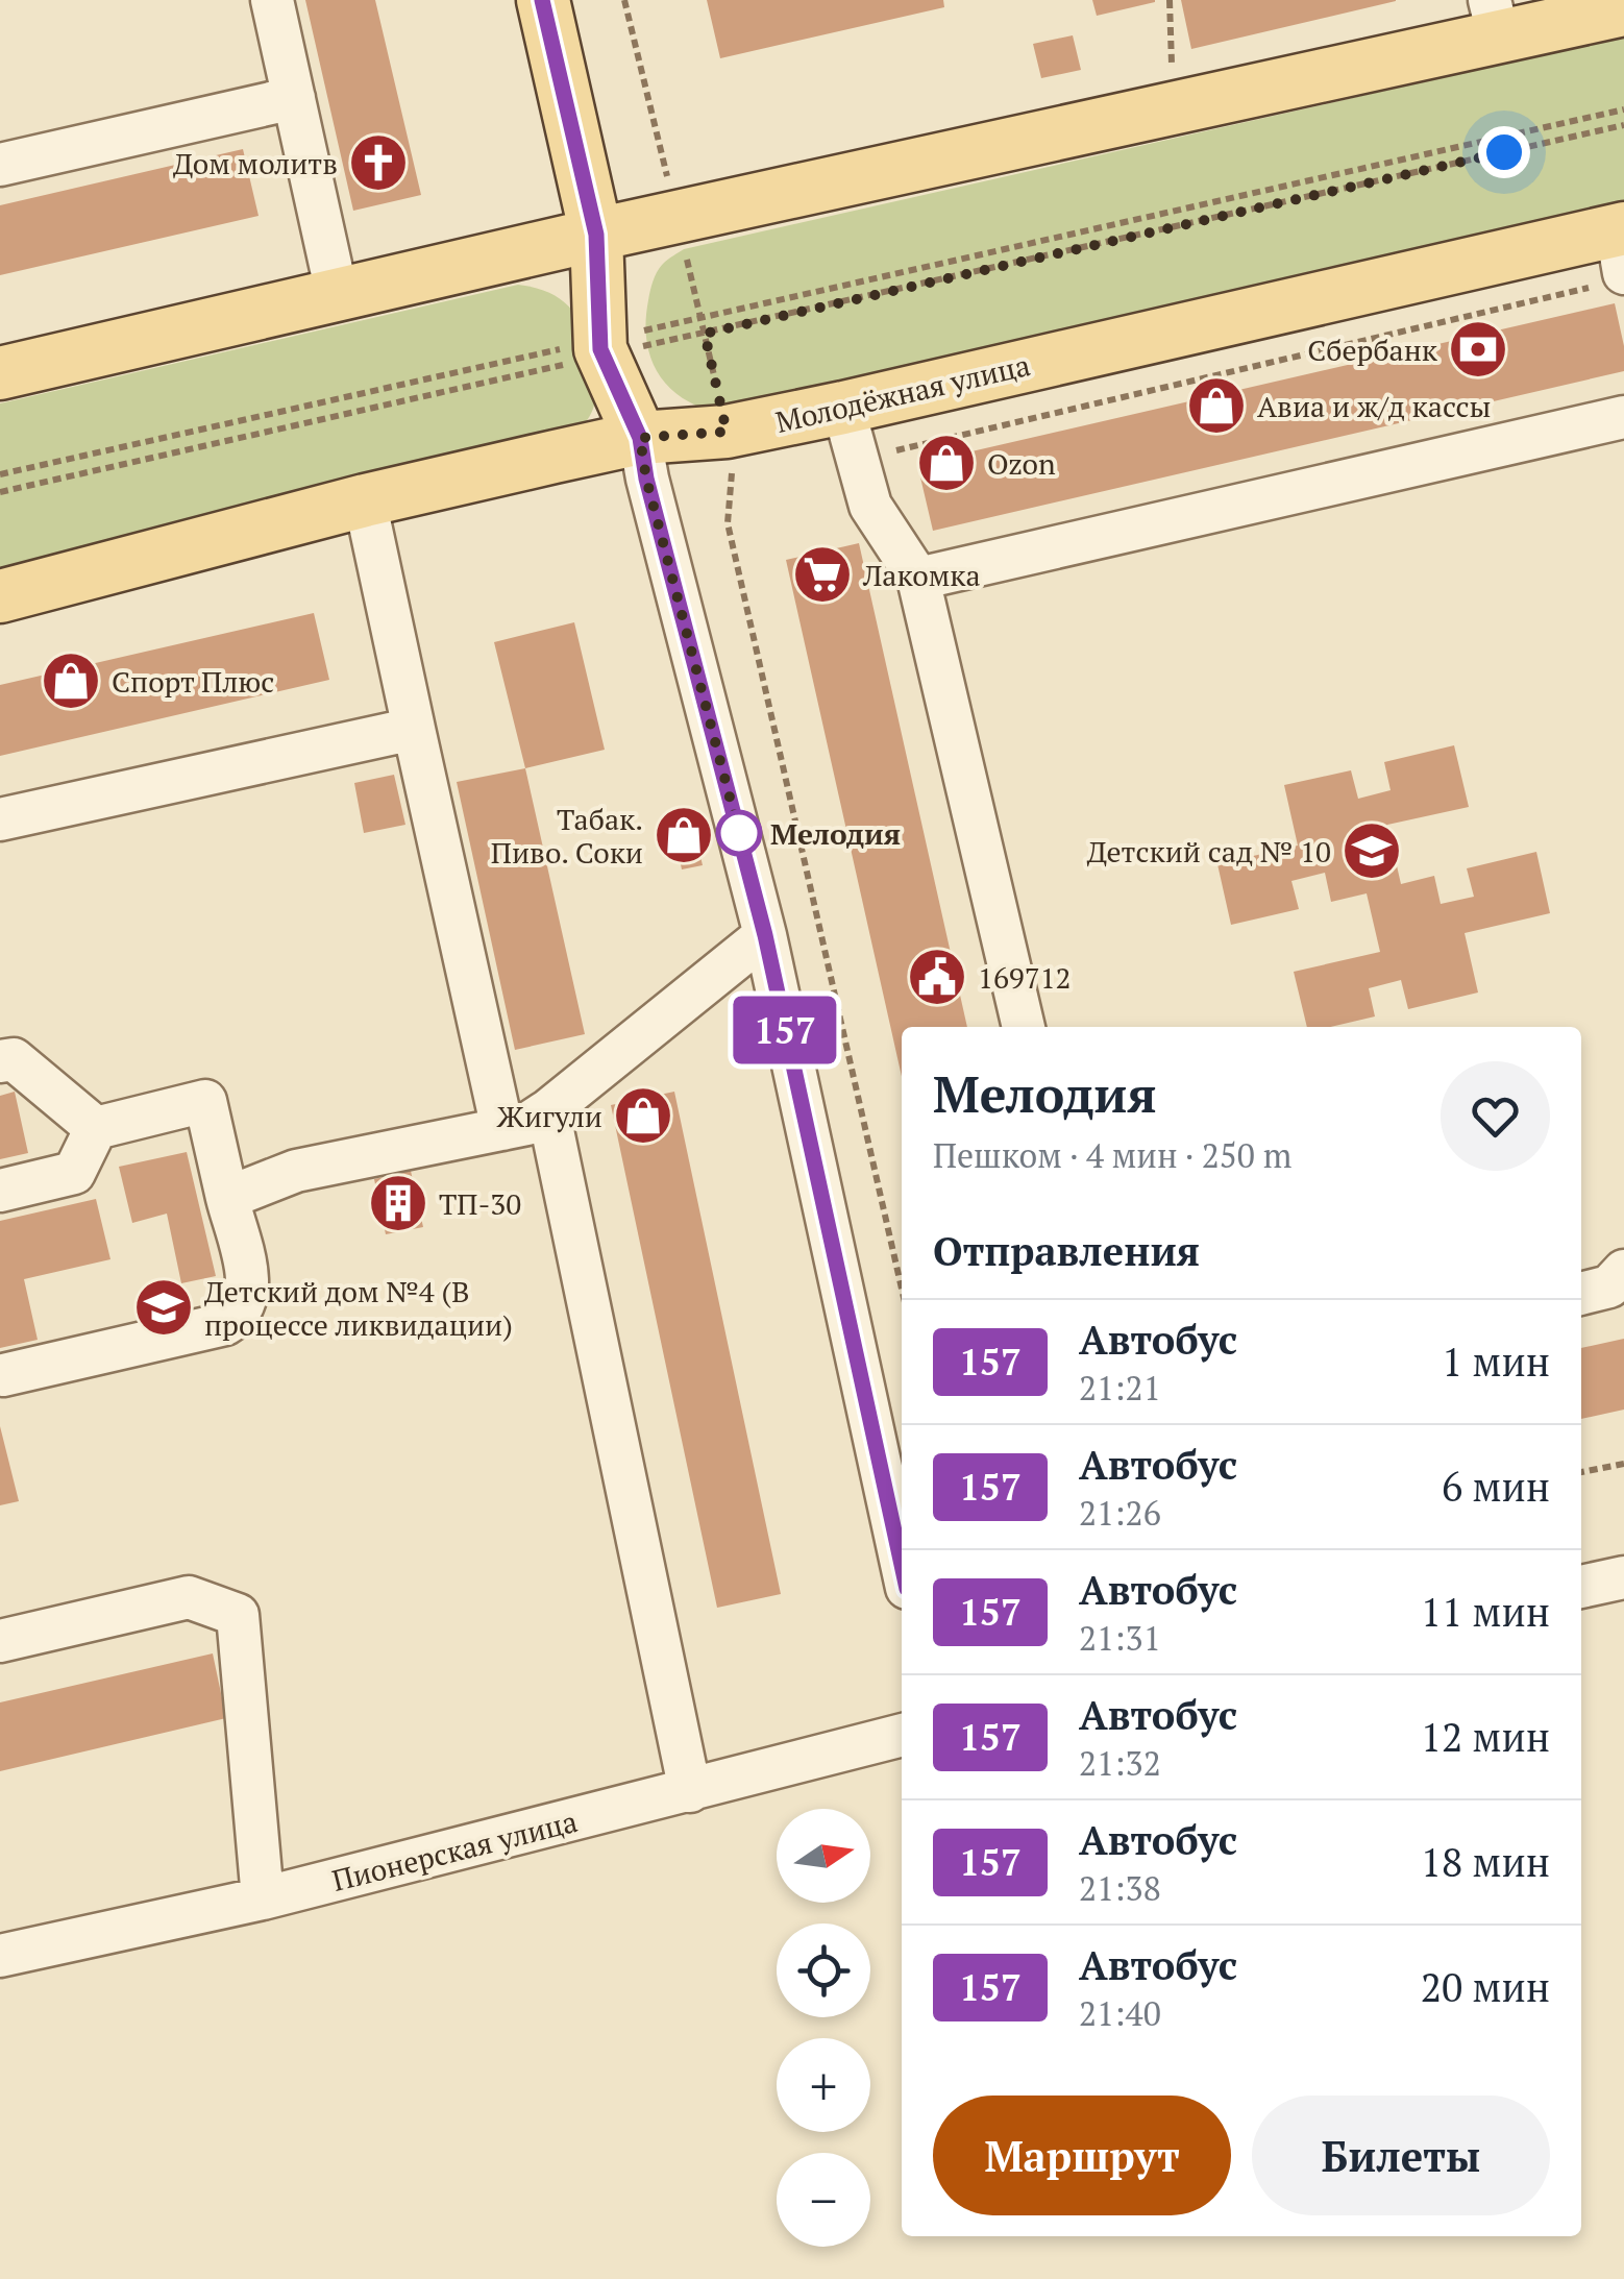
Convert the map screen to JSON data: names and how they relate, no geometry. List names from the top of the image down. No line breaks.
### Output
{"streets":{"main road":["Молодёжная улица"],"street":["Пионерская улица"]},"places":{"church":["Дом молитв"],"bank":["Сбербанк"],"shop":["Авиа и ж/д кассы","Ozon","Спорт Плюс","Табак. Пиво. Соки","Жигули"],"supermarket":["Лакомка"],"other":["Мелодия"],"school or university":["Детский сад № 10","Детский дом №4 (В процессе ликвидации)"],"public building":["169712"],"building":["ТП-30"]},"lines":["bus line 157"],"north":"right","page":{"on_map":"157","heading":[["Мелодия","Пешком · 4 мин · 250 m"],"Отправления"],"list":[{"mark":"157","name":"Автобус","note":"21:21","value":"1 мин"},{"mark":"157","name":"Автобус","note":"21:26","value":"6 мин"},{"mark":"157","name":"Автобус","note":"21:31","value":"11 мин"},{"mark":"157","name":"Автобус","note":"21:32","value":"12 мин"},{"mark":"157","name":"Автобус","note":"21:38","value":"18 мин"},{"mark":"157","name":"Автобус","note":"21:40","value":"20 мин"}],"map_buttons":["+","−"],"buttons":["Маршрут","Билеты"]}}
